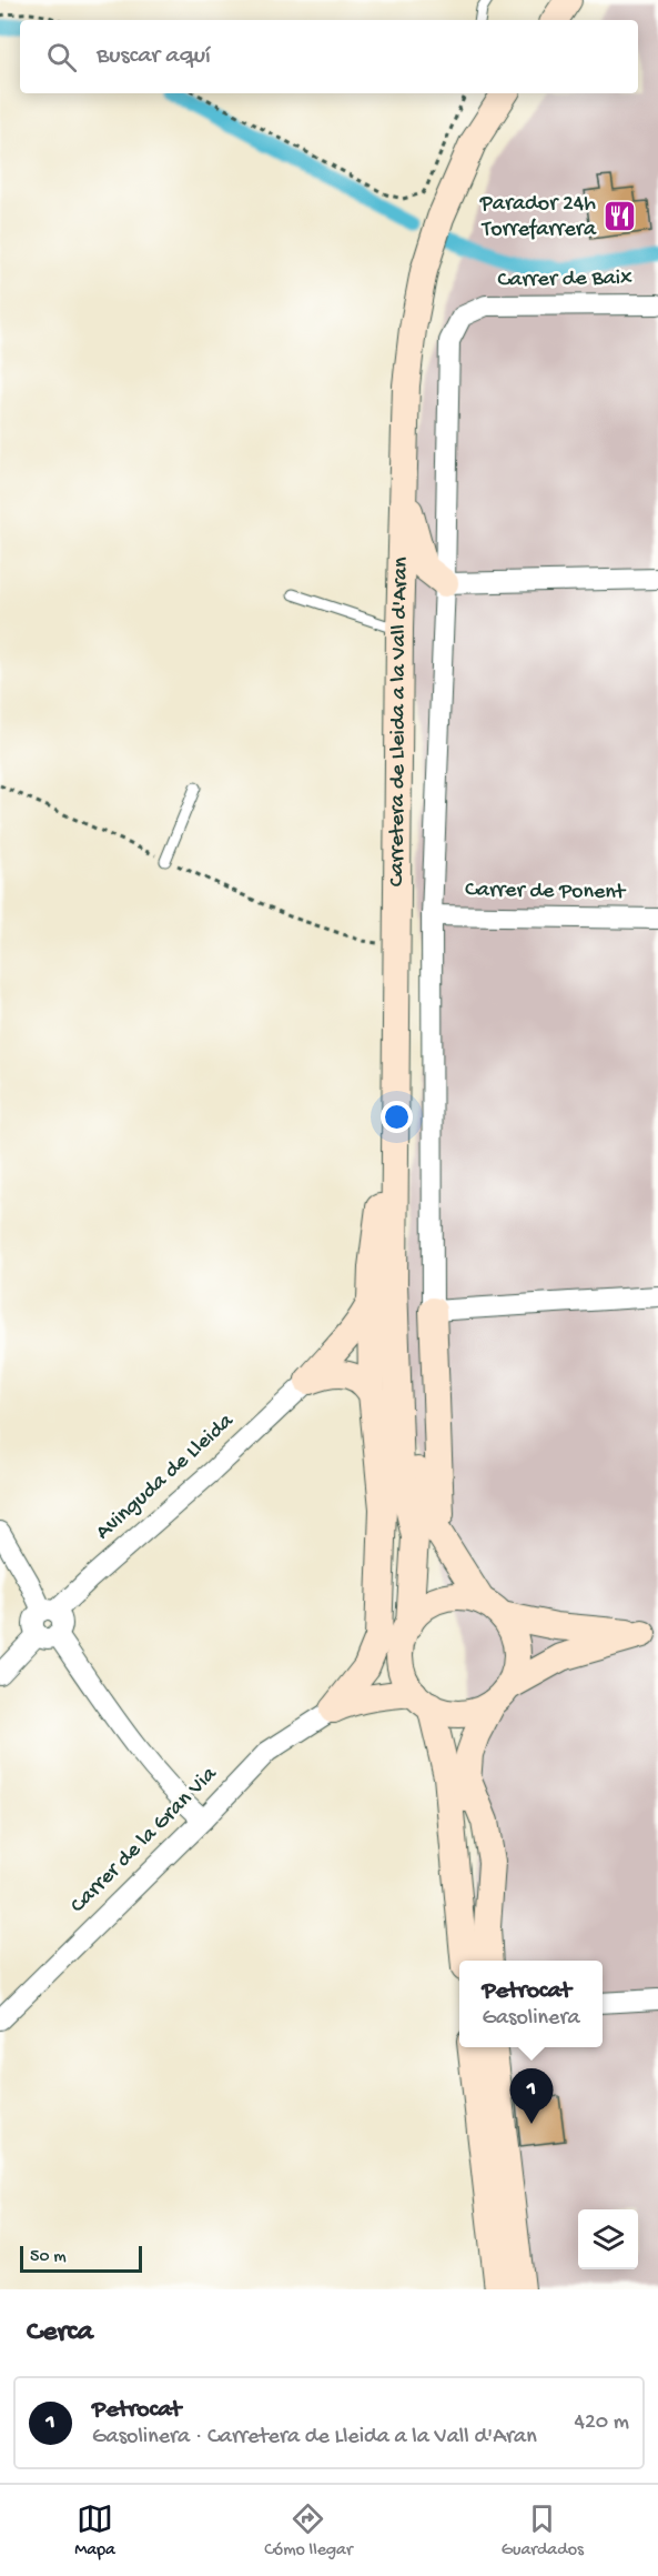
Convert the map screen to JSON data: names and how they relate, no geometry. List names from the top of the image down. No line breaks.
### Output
{"streets":{"main road":["Carretera de Lleida a la Vall d'Aran"],"street":["Carrer de Baix","Carrer de Ponent","Avinguda de Lleida","Carrer de la Gran Via"]},"places":{"restaurant":["Parador 24h Torrefarrera"]},"scale_bar":"50 m","page":{"search":"Buscar aquí","popup":["Petrocat","Gasolinera"],"pins":"1","scale":"50 m","heading":"Cerca","list":[{"mark":"1","name":"Petrocat","note":"Gasolinera · Carretera de Lleida a la Vall d'Aran","value":"420 m"}],"nav":["Mapa","Cómo llegar","Guardados"]}}
